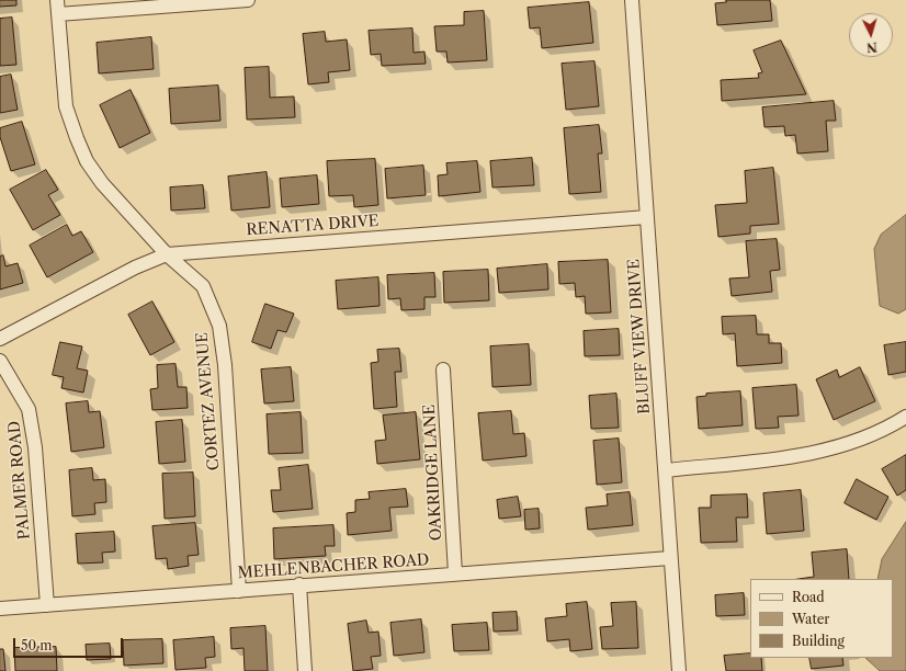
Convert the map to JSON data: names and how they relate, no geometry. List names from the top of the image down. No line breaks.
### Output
{"streets":{"street":["RENATTA DRIVE","BLUFF VIEW DRIVE","CORTEZ AVENUE","OAKRIDGE LANE","PALMER ROAD","MEHLENBACHER ROAD"]},"crossings":[["RENATTA DRIVE","BLUFF VIEW DRIVE"],["RENATTA DRIVE","CORTEZ AVENUE"],["BLUFF VIEW DRIVE","MEHLENBACHER ROAD"],["CORTEZ AVENUE","MEHLENBACHER ROAD"],["OAKRIDGE LANE","MEHLENBACHER ROAD"],["PALMER ROAD","MEHLENBACHER ROAD"]],"legend":["Road","Water","Building"],"scale_bar":"50 m","north":"bottom"}
